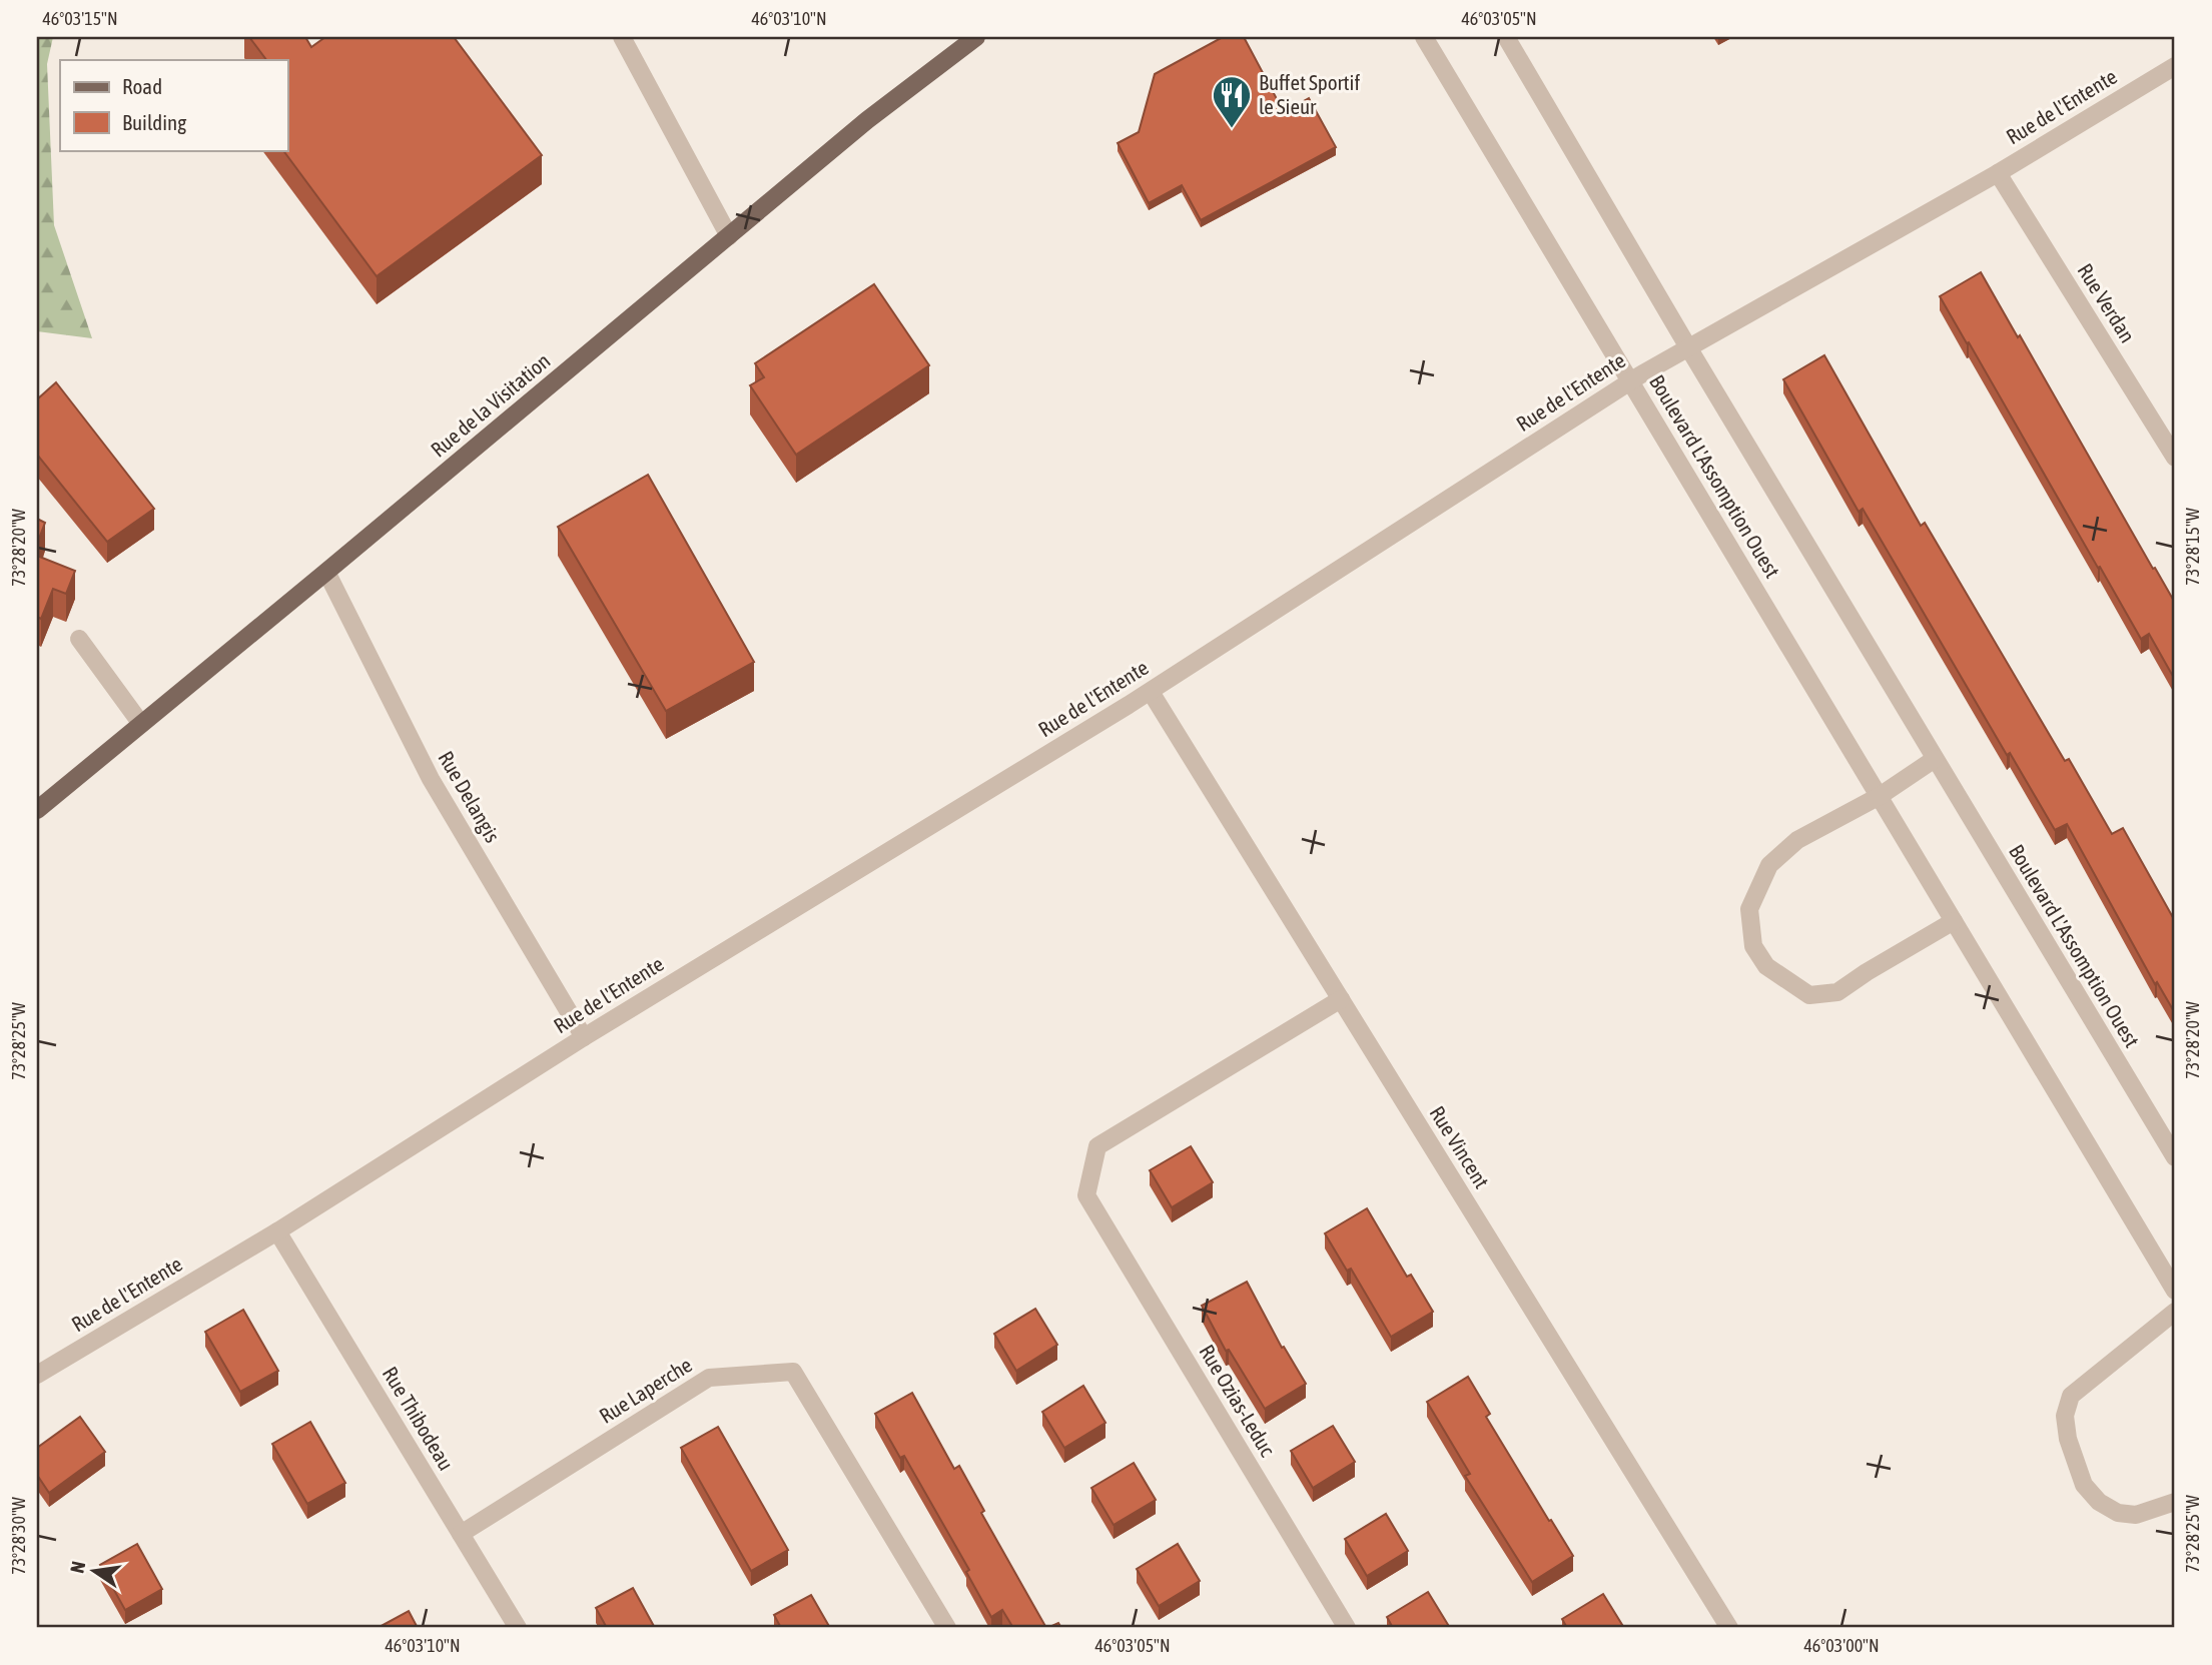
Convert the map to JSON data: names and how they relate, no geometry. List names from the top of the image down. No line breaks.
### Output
{"streets":{"main road":["Rue de la Visitation"],"street":["Rue de l'Entente","Rue Verdan","Boulevard L'Assomption Ouest","Rue Delangis","Rue Vincent","Rue Laperche","Rue Ozias-Leduc","Rue Thibodeau"]},"crossings":[["Rue de l'Entente","Rue Verdan"],["Rue de l'Entente","Boulevard L'Assomption Ouest"],["Rue de l'Entente","Rue Delangis"],["Rue de l'Entente","Rue Vincent"],["Rue de l'Entente","Rue Thibodeau"],["Rue de la Visitation","Rue Delangis"],["Rue Vincent","Rue Ozias-Leduc"],["Rue Laperche","Rue Thibodeau"]],"places":{"restaurant":["Buffet Sportif le Sieur"]},"legend":["Road","Building"],"north":"left","coordinates":["46°03'15\"N","46°03'10\"N","46°03'05\"N","73°28'15\"W","73°28'20\"W","73°28'25\"W","73°28'30\"W","46°03'00\"N"]}
